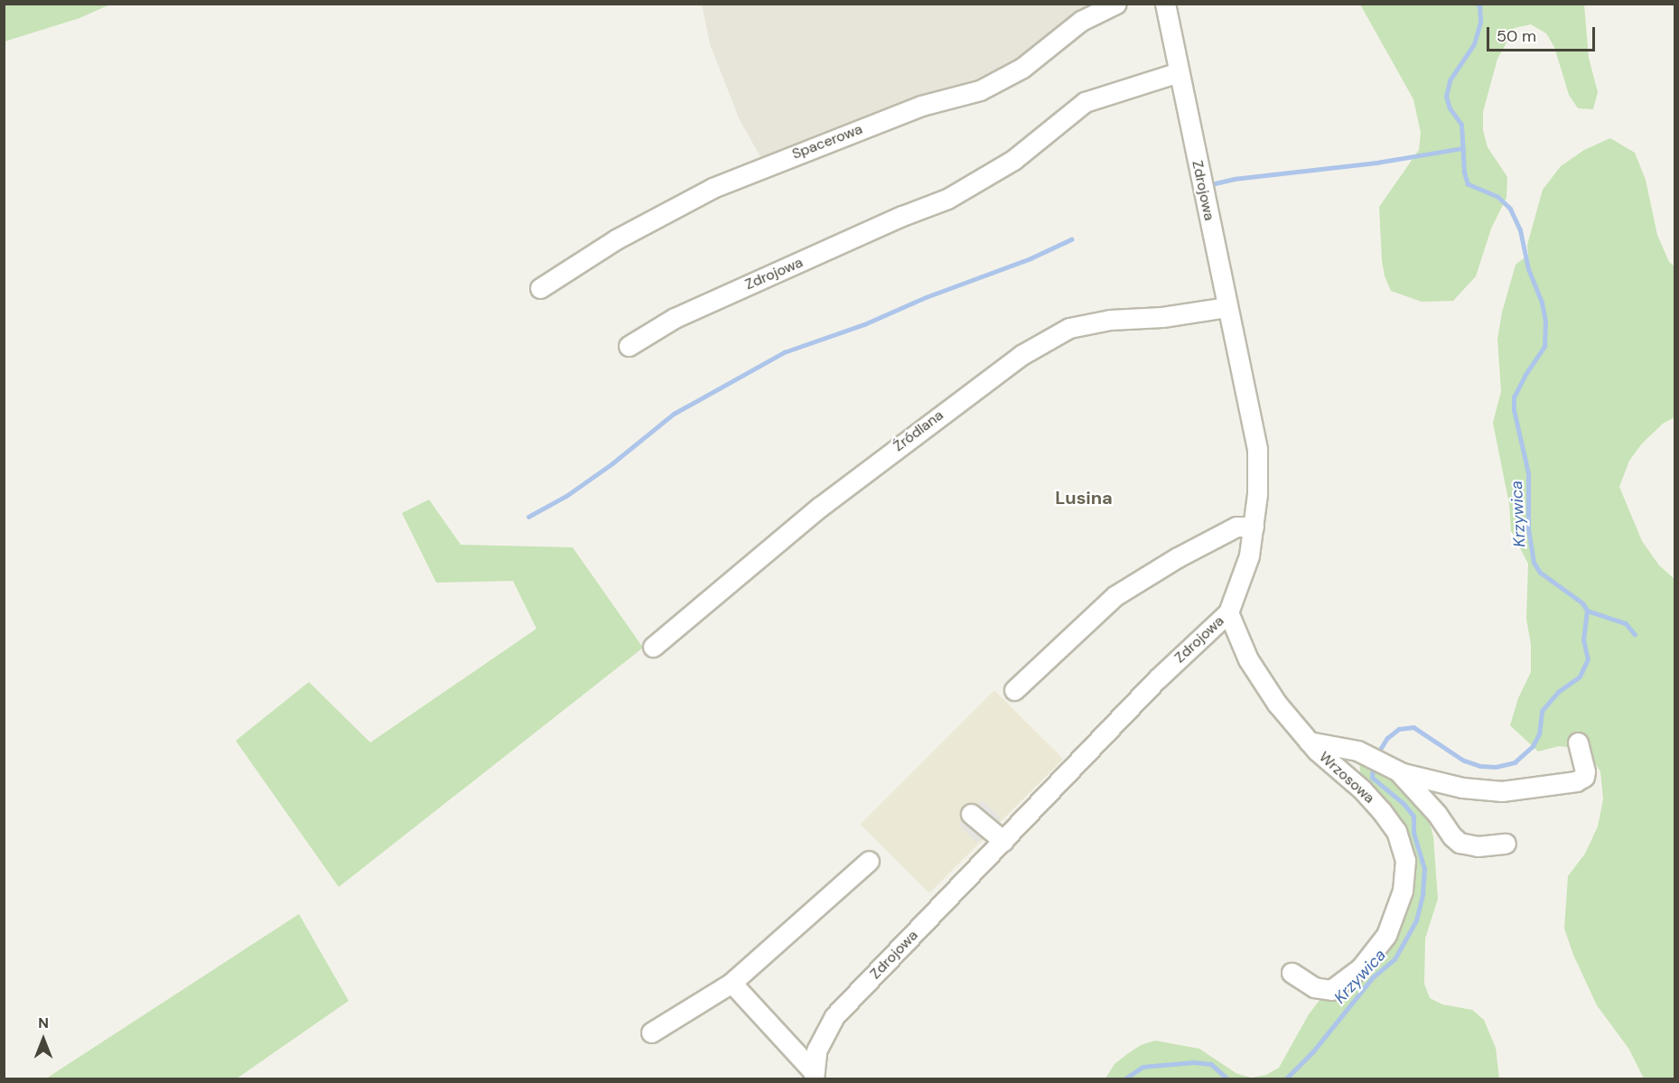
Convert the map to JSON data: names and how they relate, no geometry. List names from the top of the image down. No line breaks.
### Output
{"streets":{"street":["Spacerowa","Zdrojowa","Źródlana","Wrzosowa"]},"crossings":[["Zdrojowa","Źródlana"],["Zdrojowa","Wrzosowa"]],"districts":["Lusina"],"water":["Krzywica"],"scale_bar":"50 m","north":"top"}
